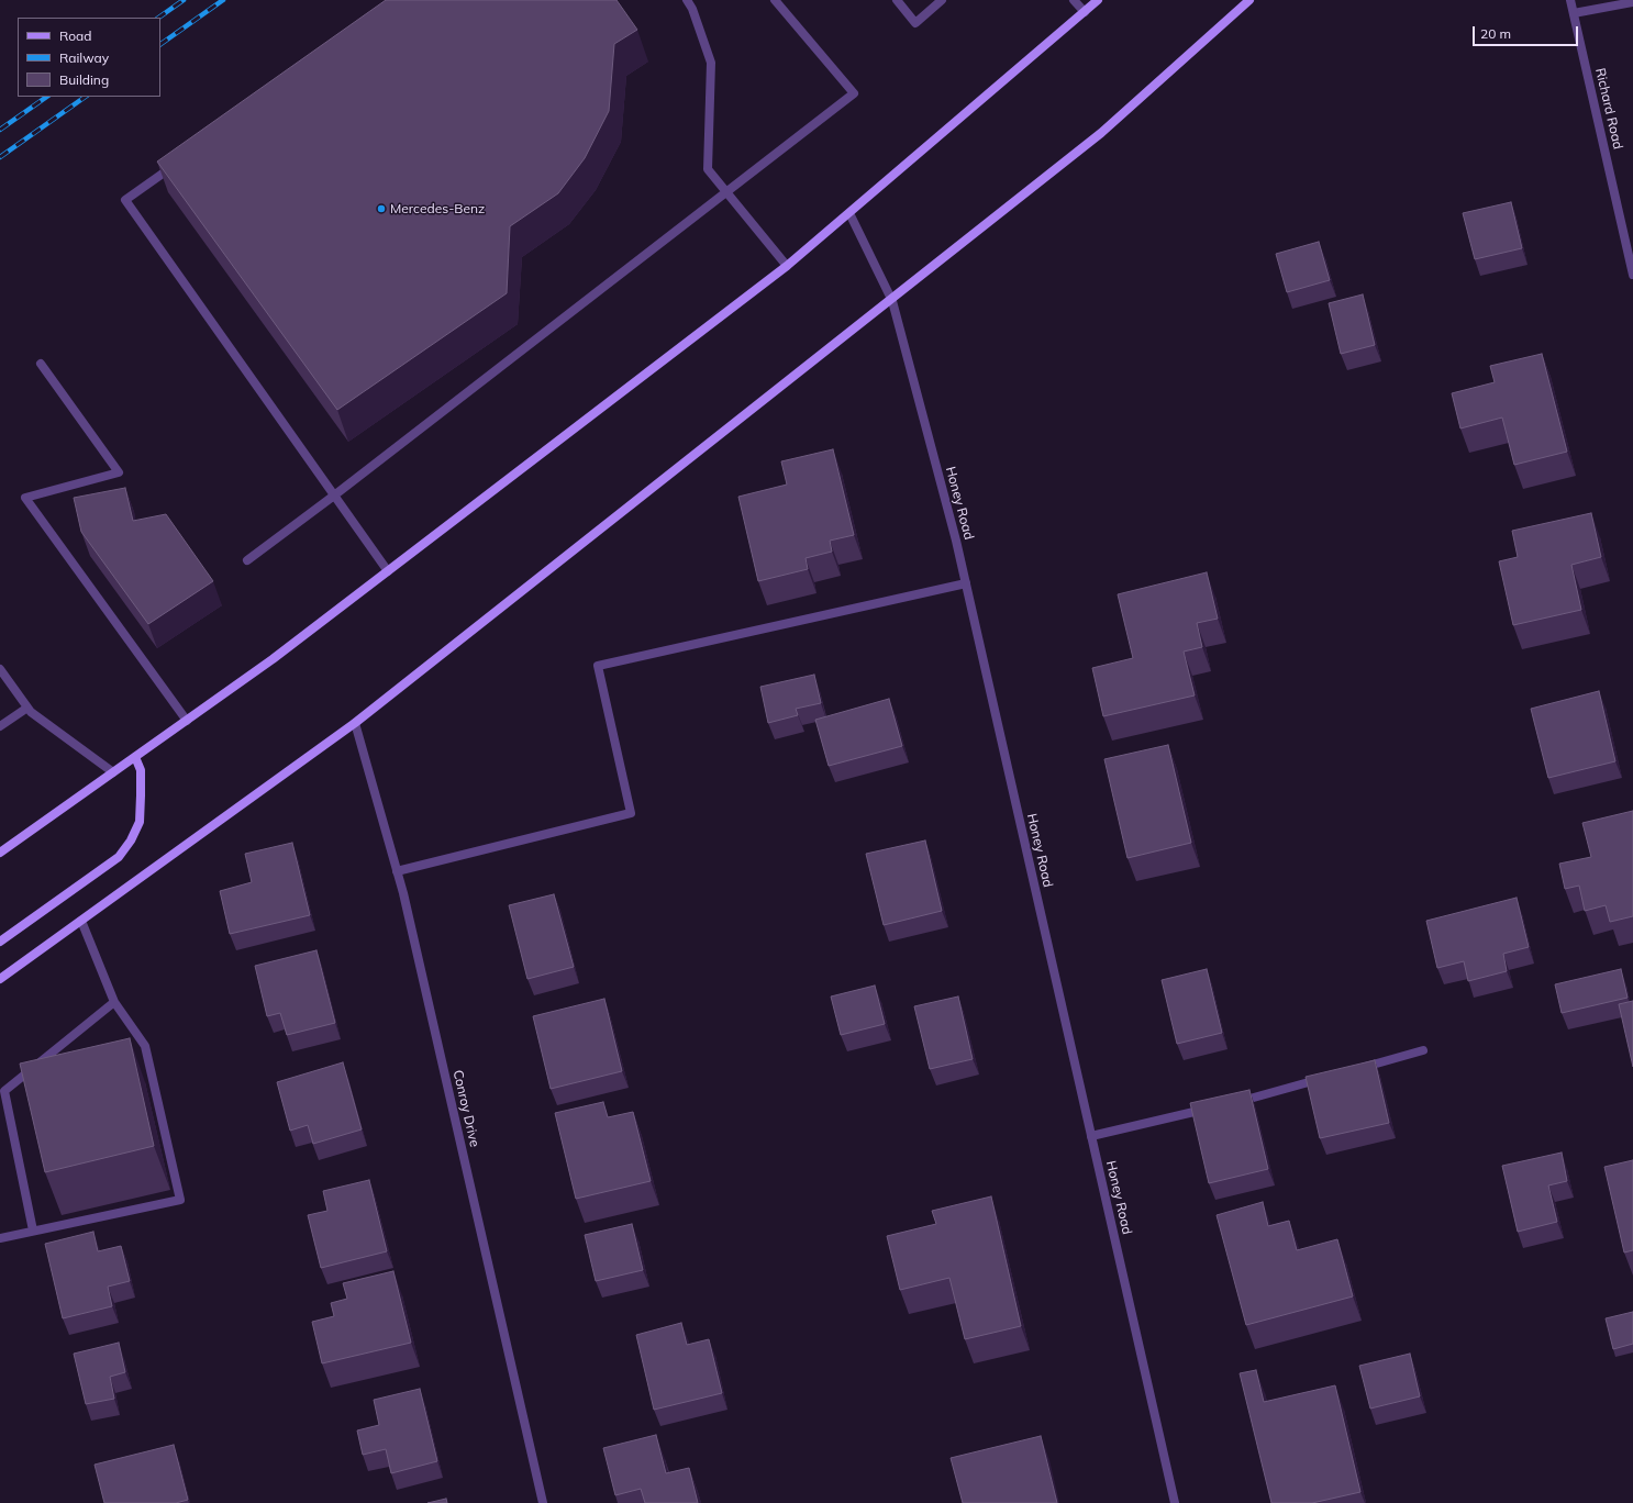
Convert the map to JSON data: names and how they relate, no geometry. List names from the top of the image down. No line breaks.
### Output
{"streets":{"street":["Richard Road","Honey Road","Conroy Drive"]},"places":["Mercedes-Benz"],"legend":["Road","Railway","Building"],"scale_bar":"20 m"}
